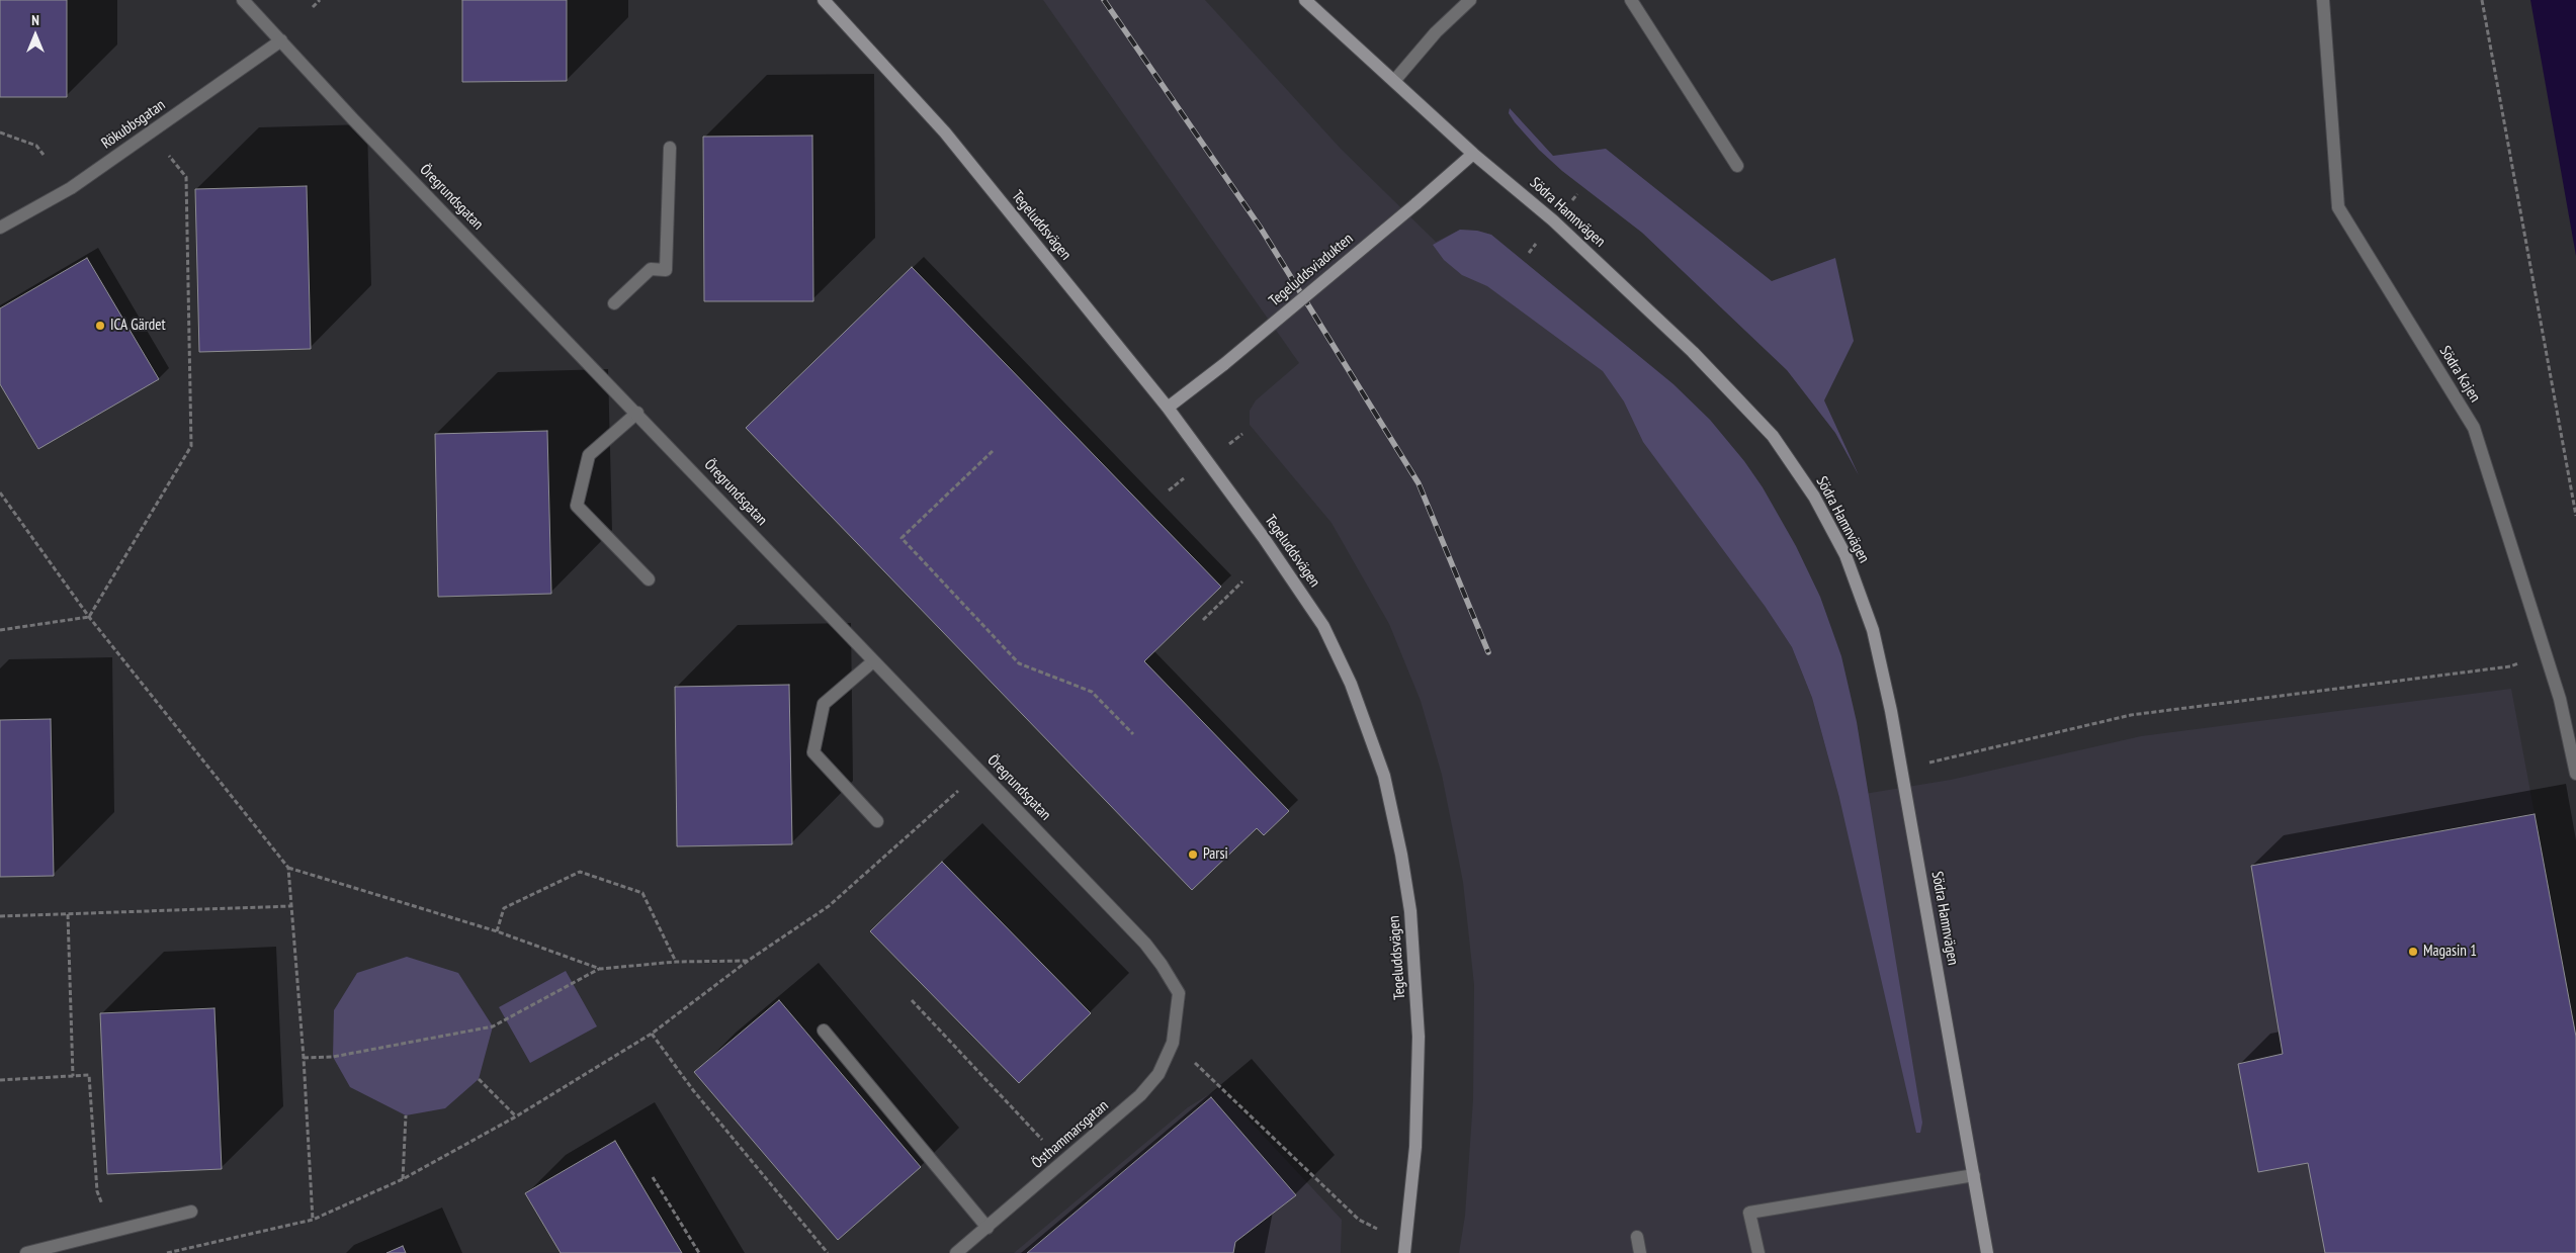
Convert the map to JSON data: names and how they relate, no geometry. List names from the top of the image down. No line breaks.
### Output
{"streets":{"main road":["Södra Hamnvägen","Tegeluddsvägen","Tegeluddsviadukten"],"street":["Rökubbsgatan","Öregrundsgatan","Södra Kajen","Östhammarsgatan"]},"crossings":[["Rökubbsgatan","Öregrundsgatan"],["Öregrundsgatan","Östhammarsgatan"],["Södra Hamnvägen","Tegeluddsviadukten"],["Tegeluddsvägen","Tegeluddsviadukten"]],"places":["ICA Gärdet","Parsi","Magasin 1"],"north":"top"}
